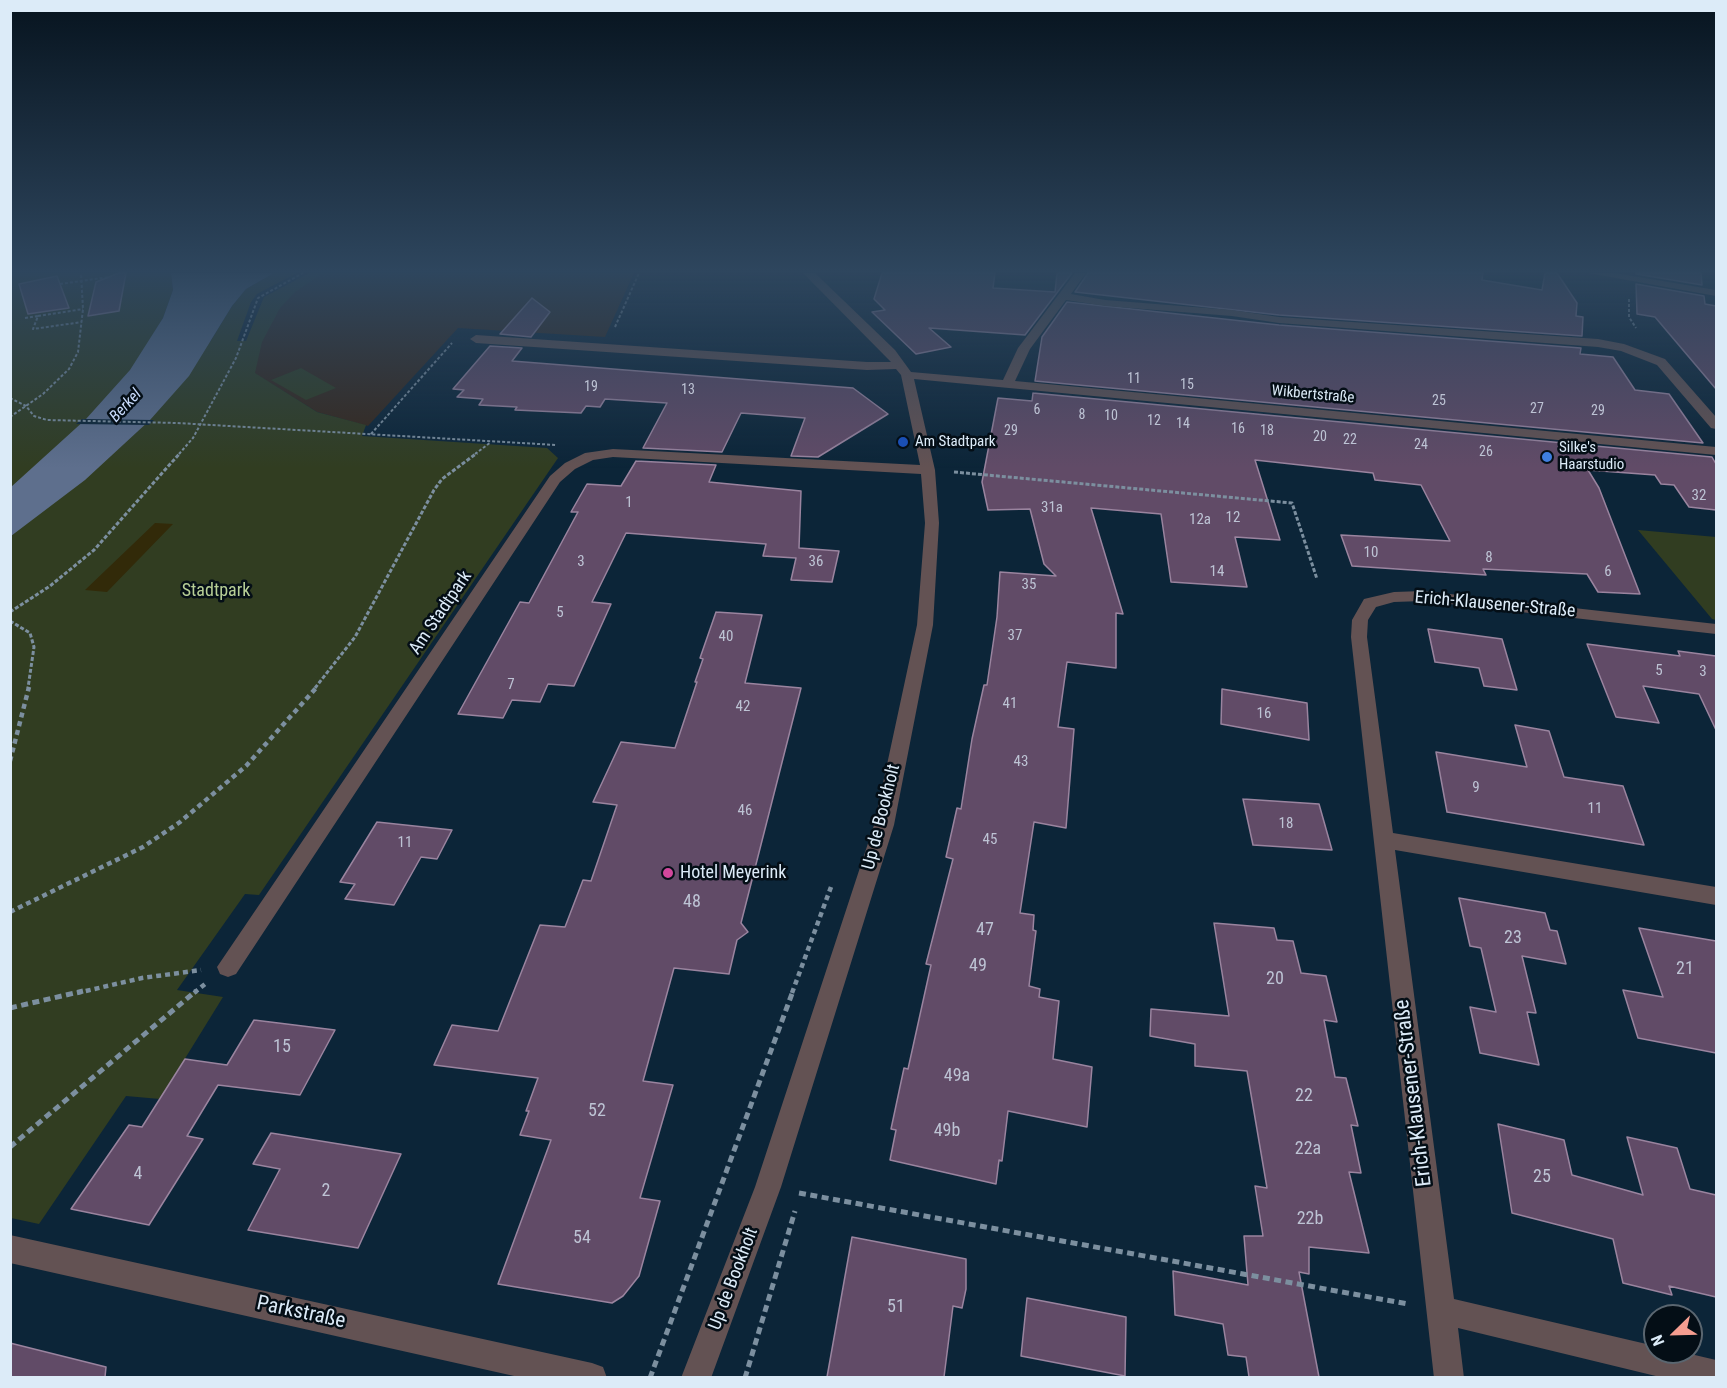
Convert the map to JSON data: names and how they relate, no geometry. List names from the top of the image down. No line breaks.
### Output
{"streets":{"street":["Wikbertstraße","Erich-Klausener-Straße","Am Stadtpark","Up de Bookholt","Parkstraße"]},"crossings":[["Wikbertstraße","Up de Bookholt"],["Am Stadtpark","Up de Bookholt"]],"water":["Berkel"],"parks":["Stadtpark"],"places":["Am Stadtpark","Silke's Haarstudio","Hotel Meyerink"],"house_numbers":["11","15","19","13","25","27","6","29","8","10","12","14","16","29","18","20","22","24","26","32","1","31a","12","12a","10","8","3","36","14","6","35","5","37","40","5","3","7","41","42","16","43","9","11","46","18","45","11","48","47","23","49","21","20","15","49a","22","52","49b","22a","4","25","2","22b","54","51"],"north":"bottom left"}
